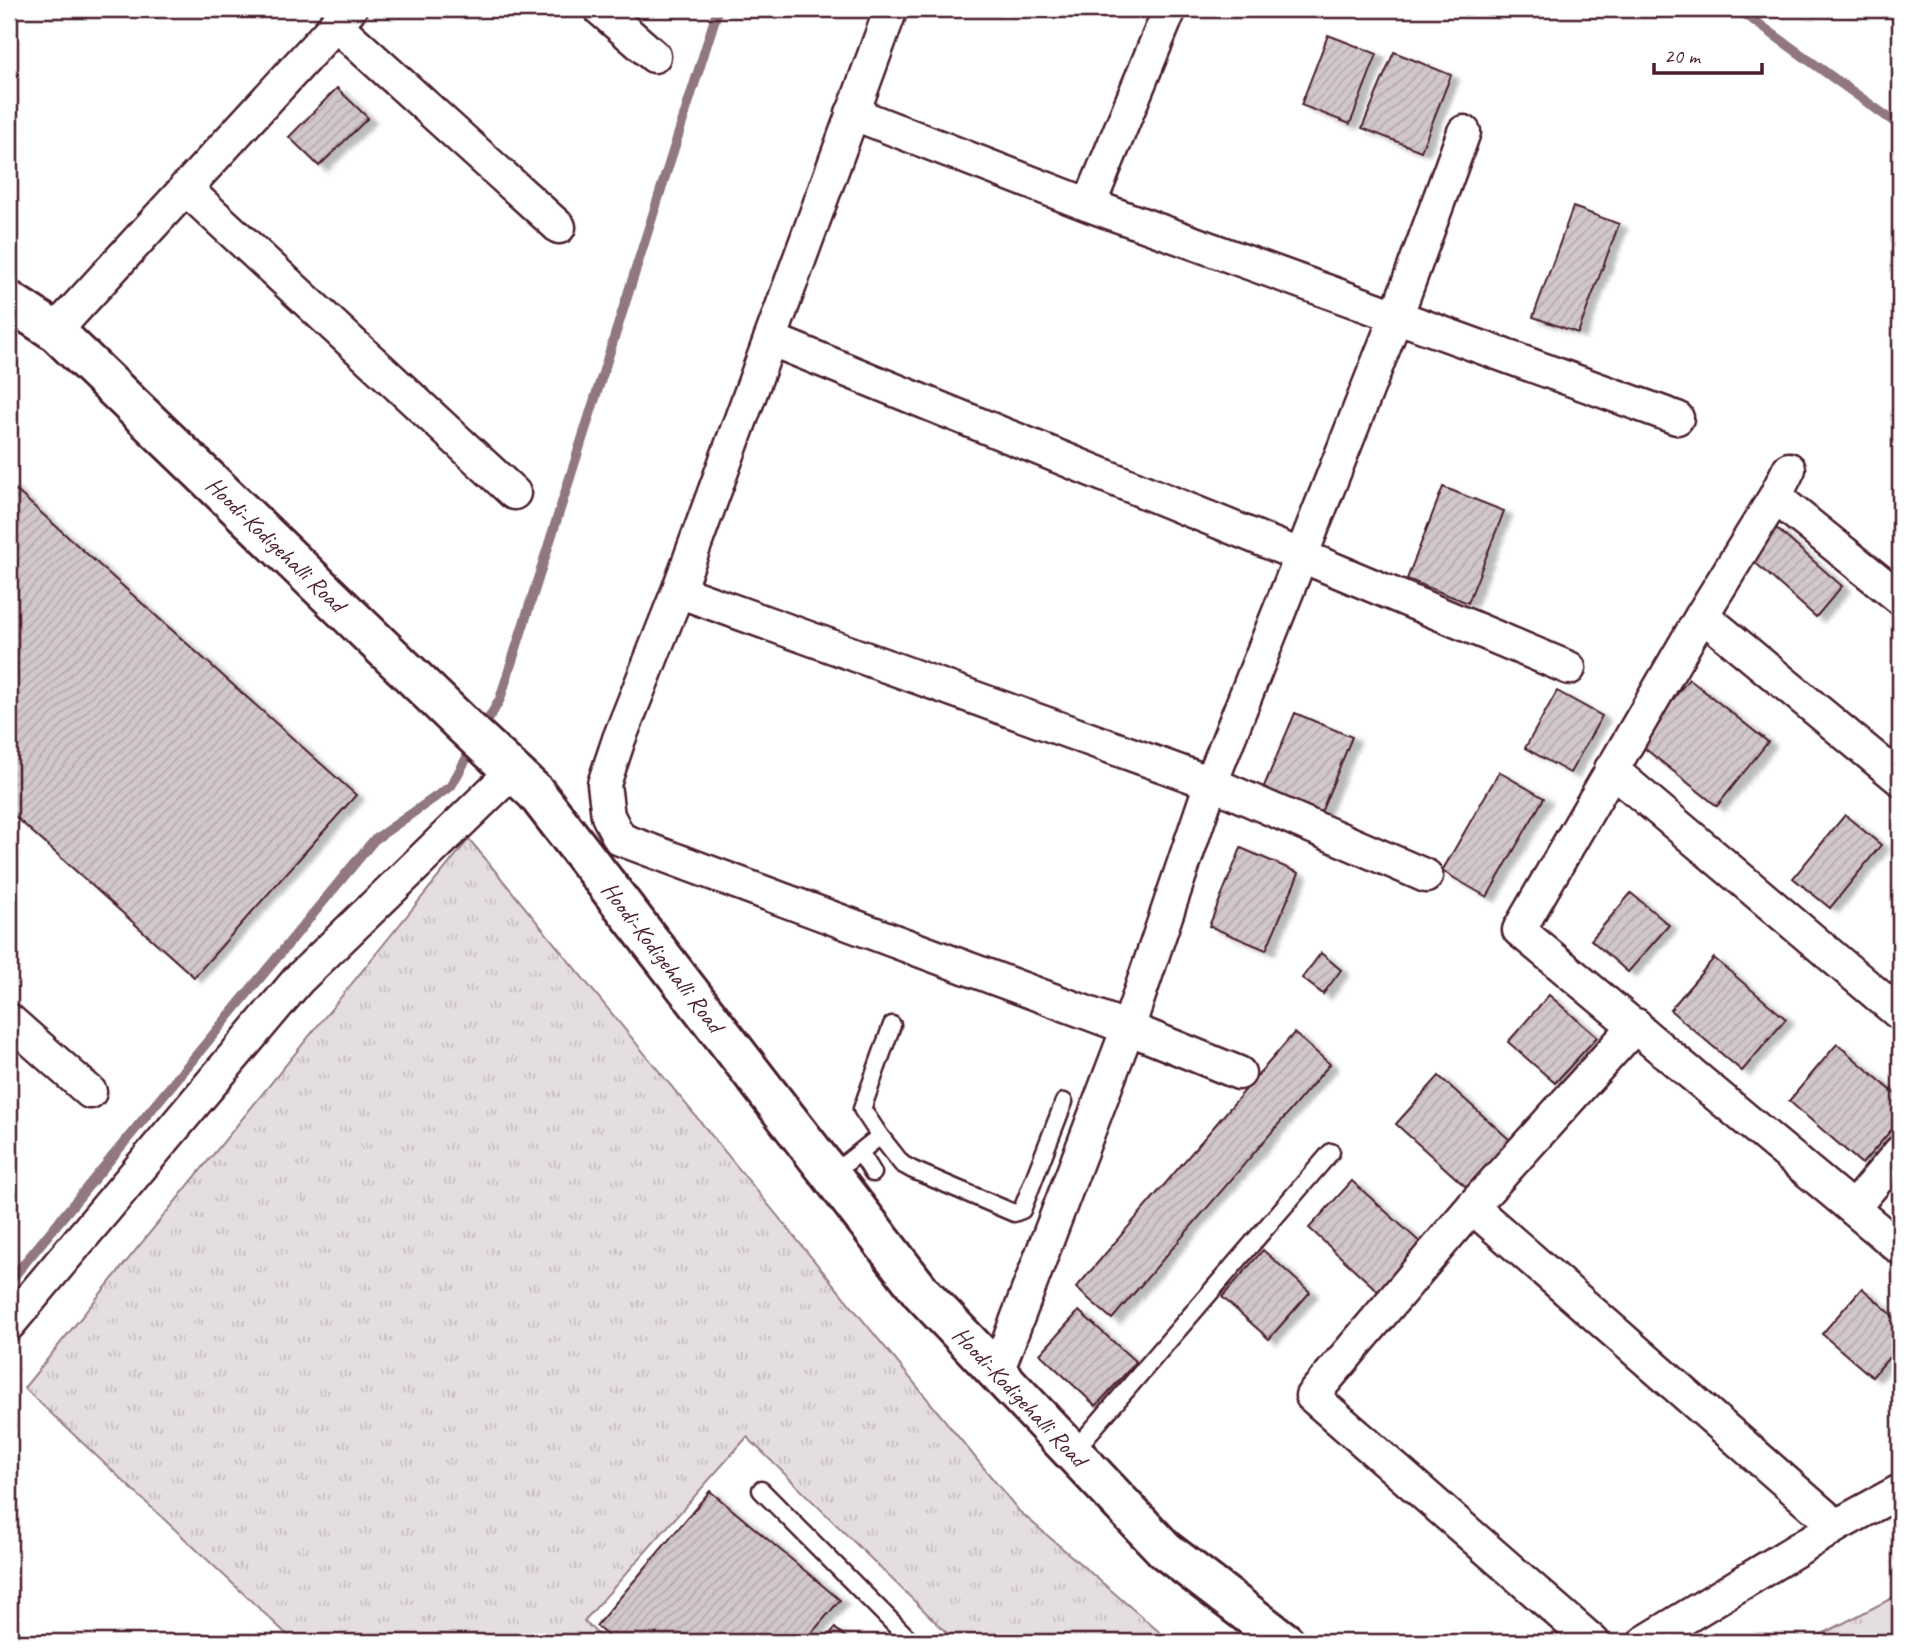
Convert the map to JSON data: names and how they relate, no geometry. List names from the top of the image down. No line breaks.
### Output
{"streets":{"street":["Hoodi-Kodigehalli Road"]},"scale_bar":"20 m"}
